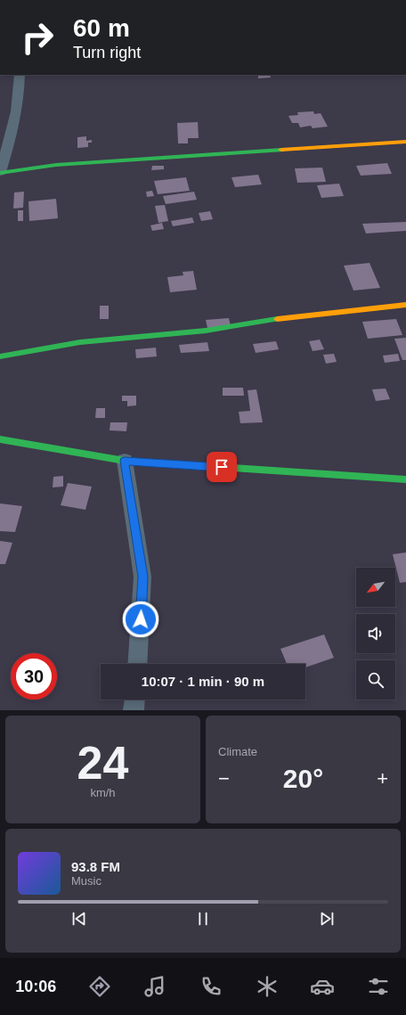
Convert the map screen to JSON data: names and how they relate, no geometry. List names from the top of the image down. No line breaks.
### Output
{"north":"bottom left","page":{"turn":["60 m","Turn right"],"limit":"30","trip":"10:07 · 1 min · 90 m","tile":[["24","km/h"],"Climate"],"heat":["−","20°","+"],"song":["93.8 FM","Music"],"tabs":"10:06"}}
